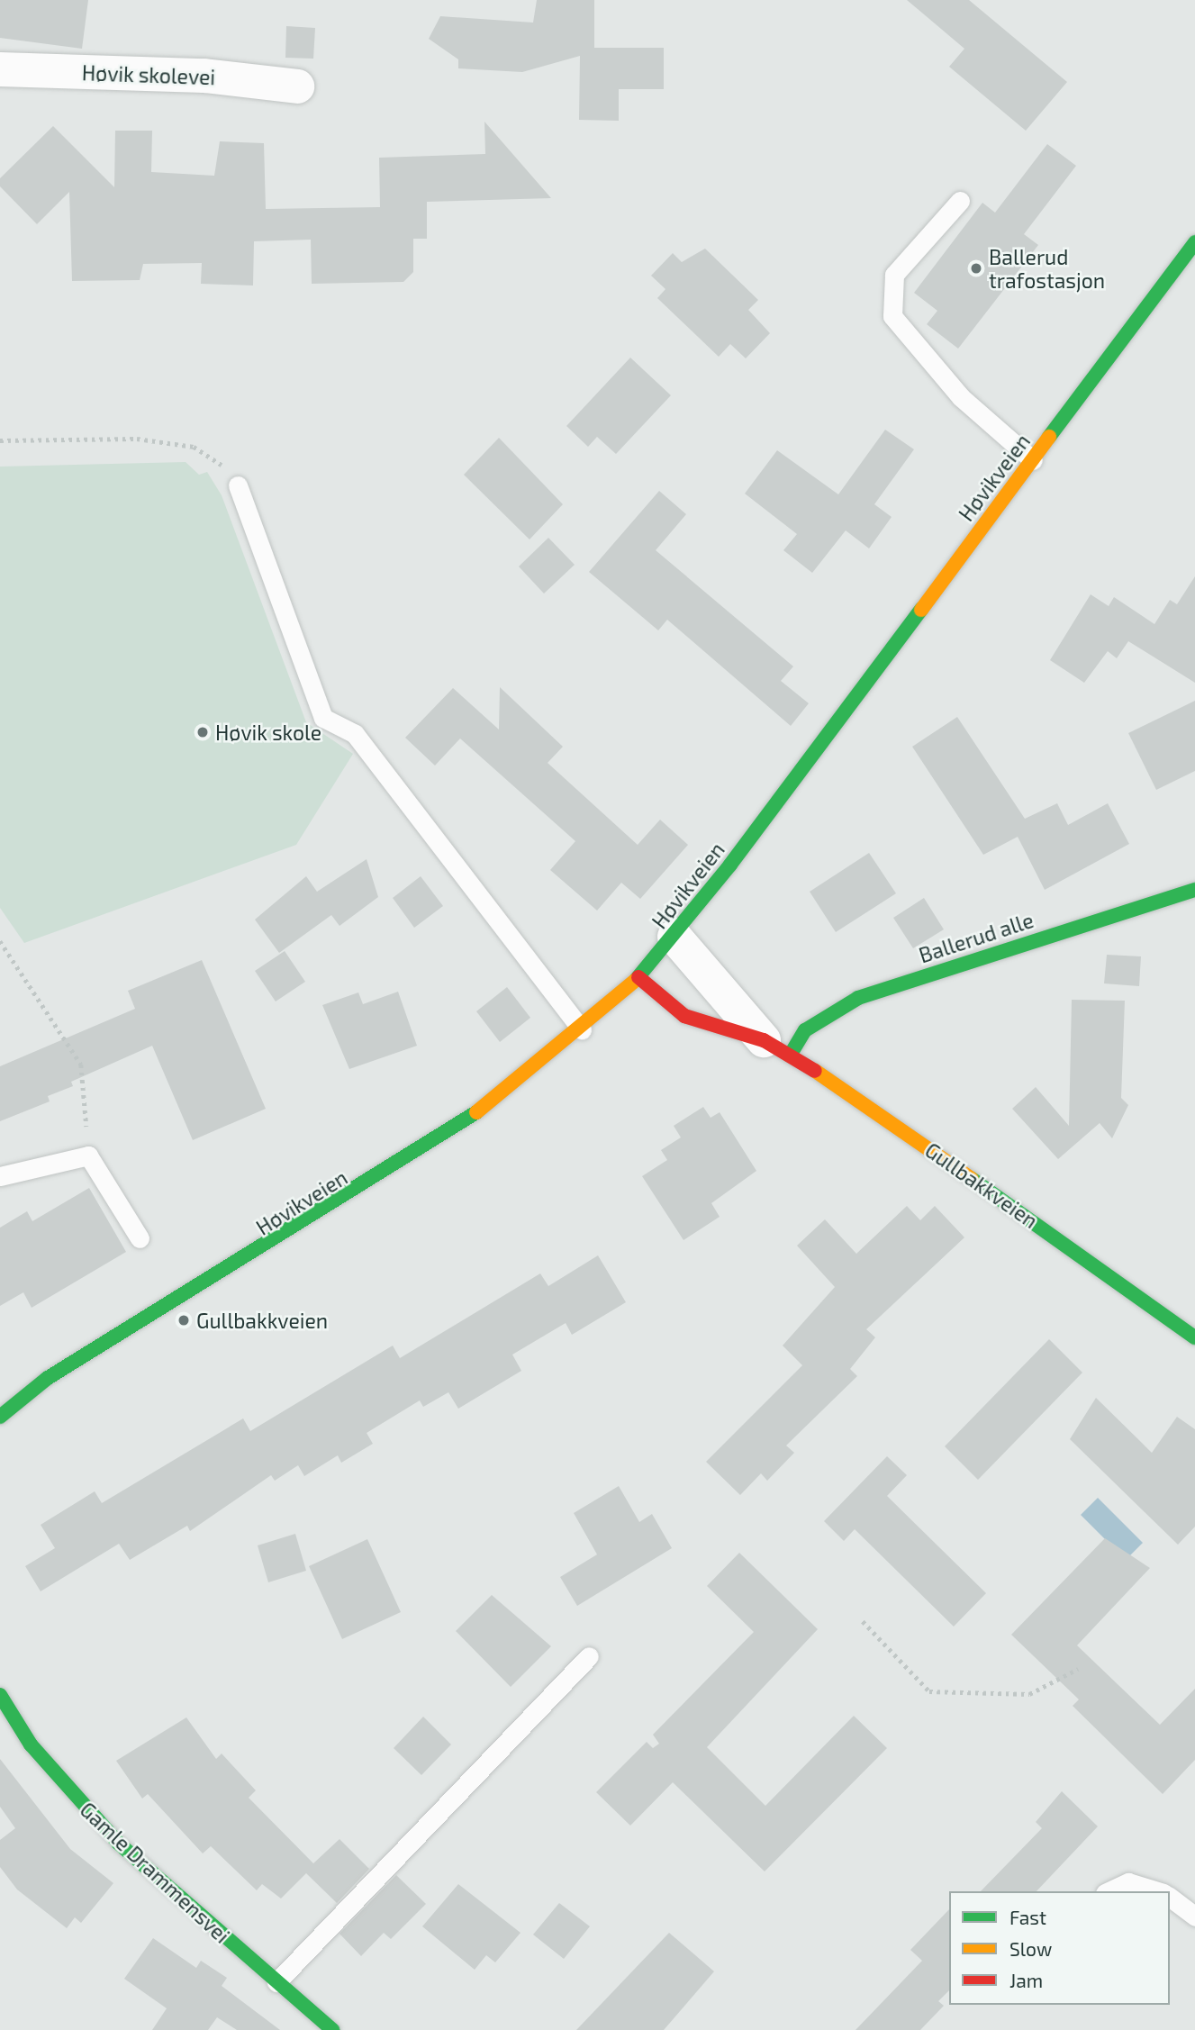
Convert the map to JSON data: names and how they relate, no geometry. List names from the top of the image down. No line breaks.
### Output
{"streets":{"main road":["Høvikveien","Ballerud alle","Gullbakkveien","Gamle Drammensvei"],"street":["Høvik skolevei"]},"crossings":[["Høvikveien","Gullbakkveien"],["Ballerud alle","Gullbakkveien"]],"places":["Ballerud trafostasjon","Høvik skole","Gullbakkveien"],"legend":["Fast","Slow","Jam"]}
